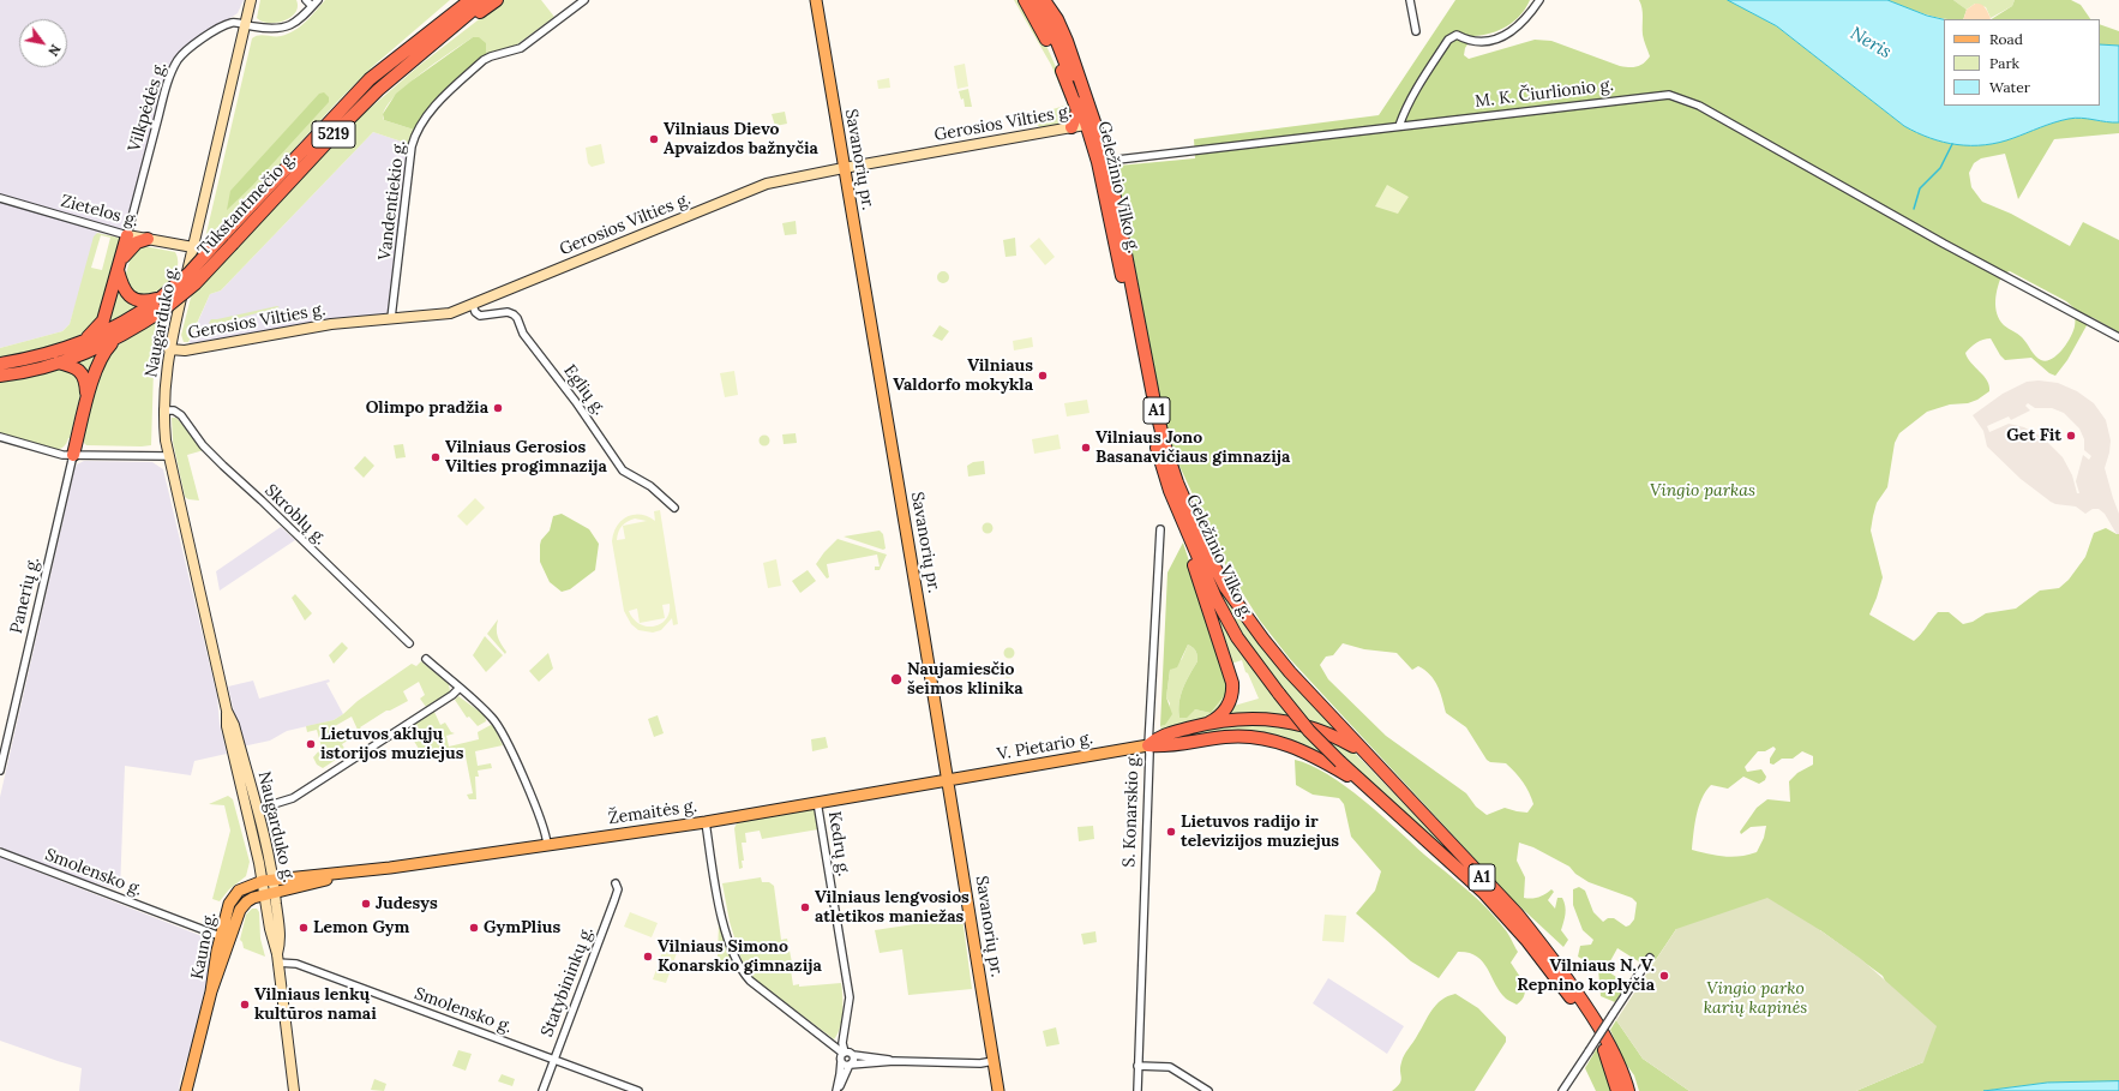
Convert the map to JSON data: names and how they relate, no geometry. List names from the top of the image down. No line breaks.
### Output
{"streets":{"highway":["5219","Geležinio Vilko g.","Tūkstantmečio g.","A1"],"main road":["Gerosios Vilties g.","Savanorių pr.","Zietelos g.","Naugarduko g.","V. Pietario g.","Žemaitės g.","Kauno g."],"street":["M. K. Čiurlionio g.","Vilkpėdės g.","Vandentiekio g.","Eglių g.","Skroblų g.","Panerių g.","S. Konarskio g.","Kedrų g.","Smolensko g.","Statybininkų g."]},"crossings":[["M. K. Čiurlionio g.","Geležinio Vilko g."],["Vilkpėdės g.","Zietelos g."],["Vilkpėdės g.","Naugarduko g."],["Gerosios Vilties g.","Savanorių pr."],["Gerosios Vilties g.","Geležinio Vilko g."],["Gerosios Vilties g.","Vandentiekio g."],["Gerosios Vilties g.","Naugarduko g."],["Gerosios Vilties g.","Eglių g."],["Savanorių pr.","V. Pietario g."],["Savanorių pr.","Žemaitės g."],["Zietelos g.","Naugarduko g."],["Naugarduko g.","Skroblų g."],["Naugarduko g.","Žemaitės g."],["Naugarduko g.","Smolensko g."],["Naugarduko g.","Kauno g."],["V. Pietario g.","S. Konarskio g."],["V. Pietario g.","Žemaitės g."],["Žemaitės g.","Kedrų g."],["Žemaitės g.","Kauno g."],["Smolensko g.","Kauno g."],["Smolensko g.","Statybininkų g."]],"water":["Neris"],"parks":["Vingio parkas","Vingio parko karių kapinės"],"places":["Vilniaus Dievo Apvaizdos bažnyčia","Vilniaus Valdorfo mokykla","Olimpo pradžia","Get Fit","Vilniaus Jono Basanavičiaus gimnazija","Vilniaus Gerosios Vilties progimnazija","Naujamiesčio šeimos klinika","Lietuvos aklųjų istorijos muziejus","Lietuvos radijo ir televizijos muziejus","Judesys","Vilniaus lengvosios atletikos maniežas","Lemon Gym","GymPlius","Vilniaus Simono Konarskio gimnazija","Vilniaus N. V. Repnino koplyčia","Vilniaus lenkų kultūros namai"],"legend":["Road","Park","Water"],"north":"bottom right"}
